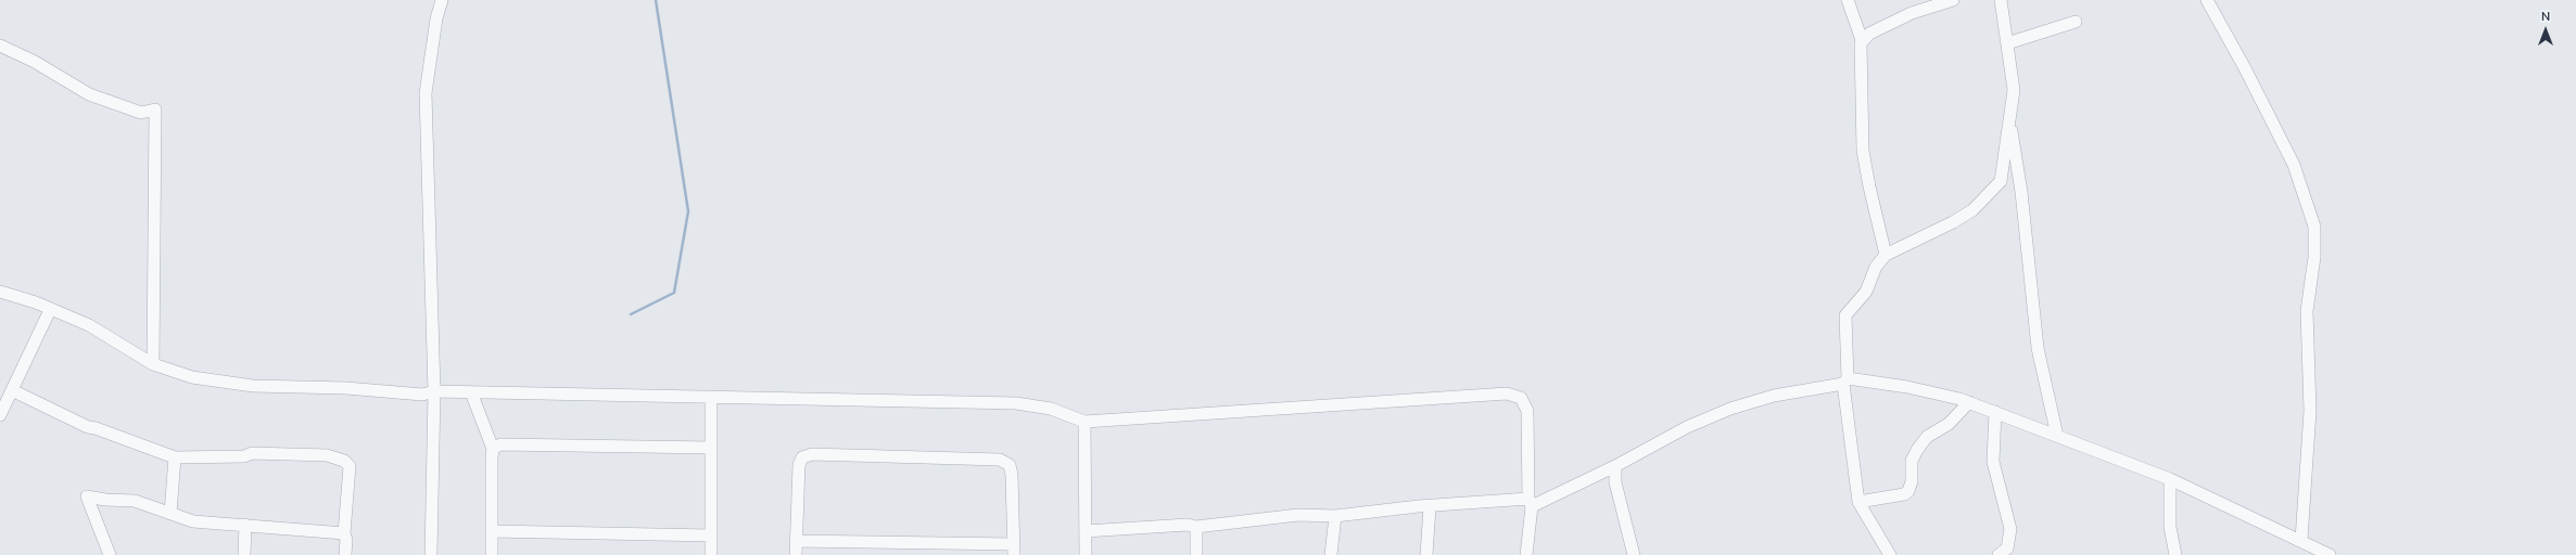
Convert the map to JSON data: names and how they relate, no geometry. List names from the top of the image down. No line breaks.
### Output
{"north":"top"}
